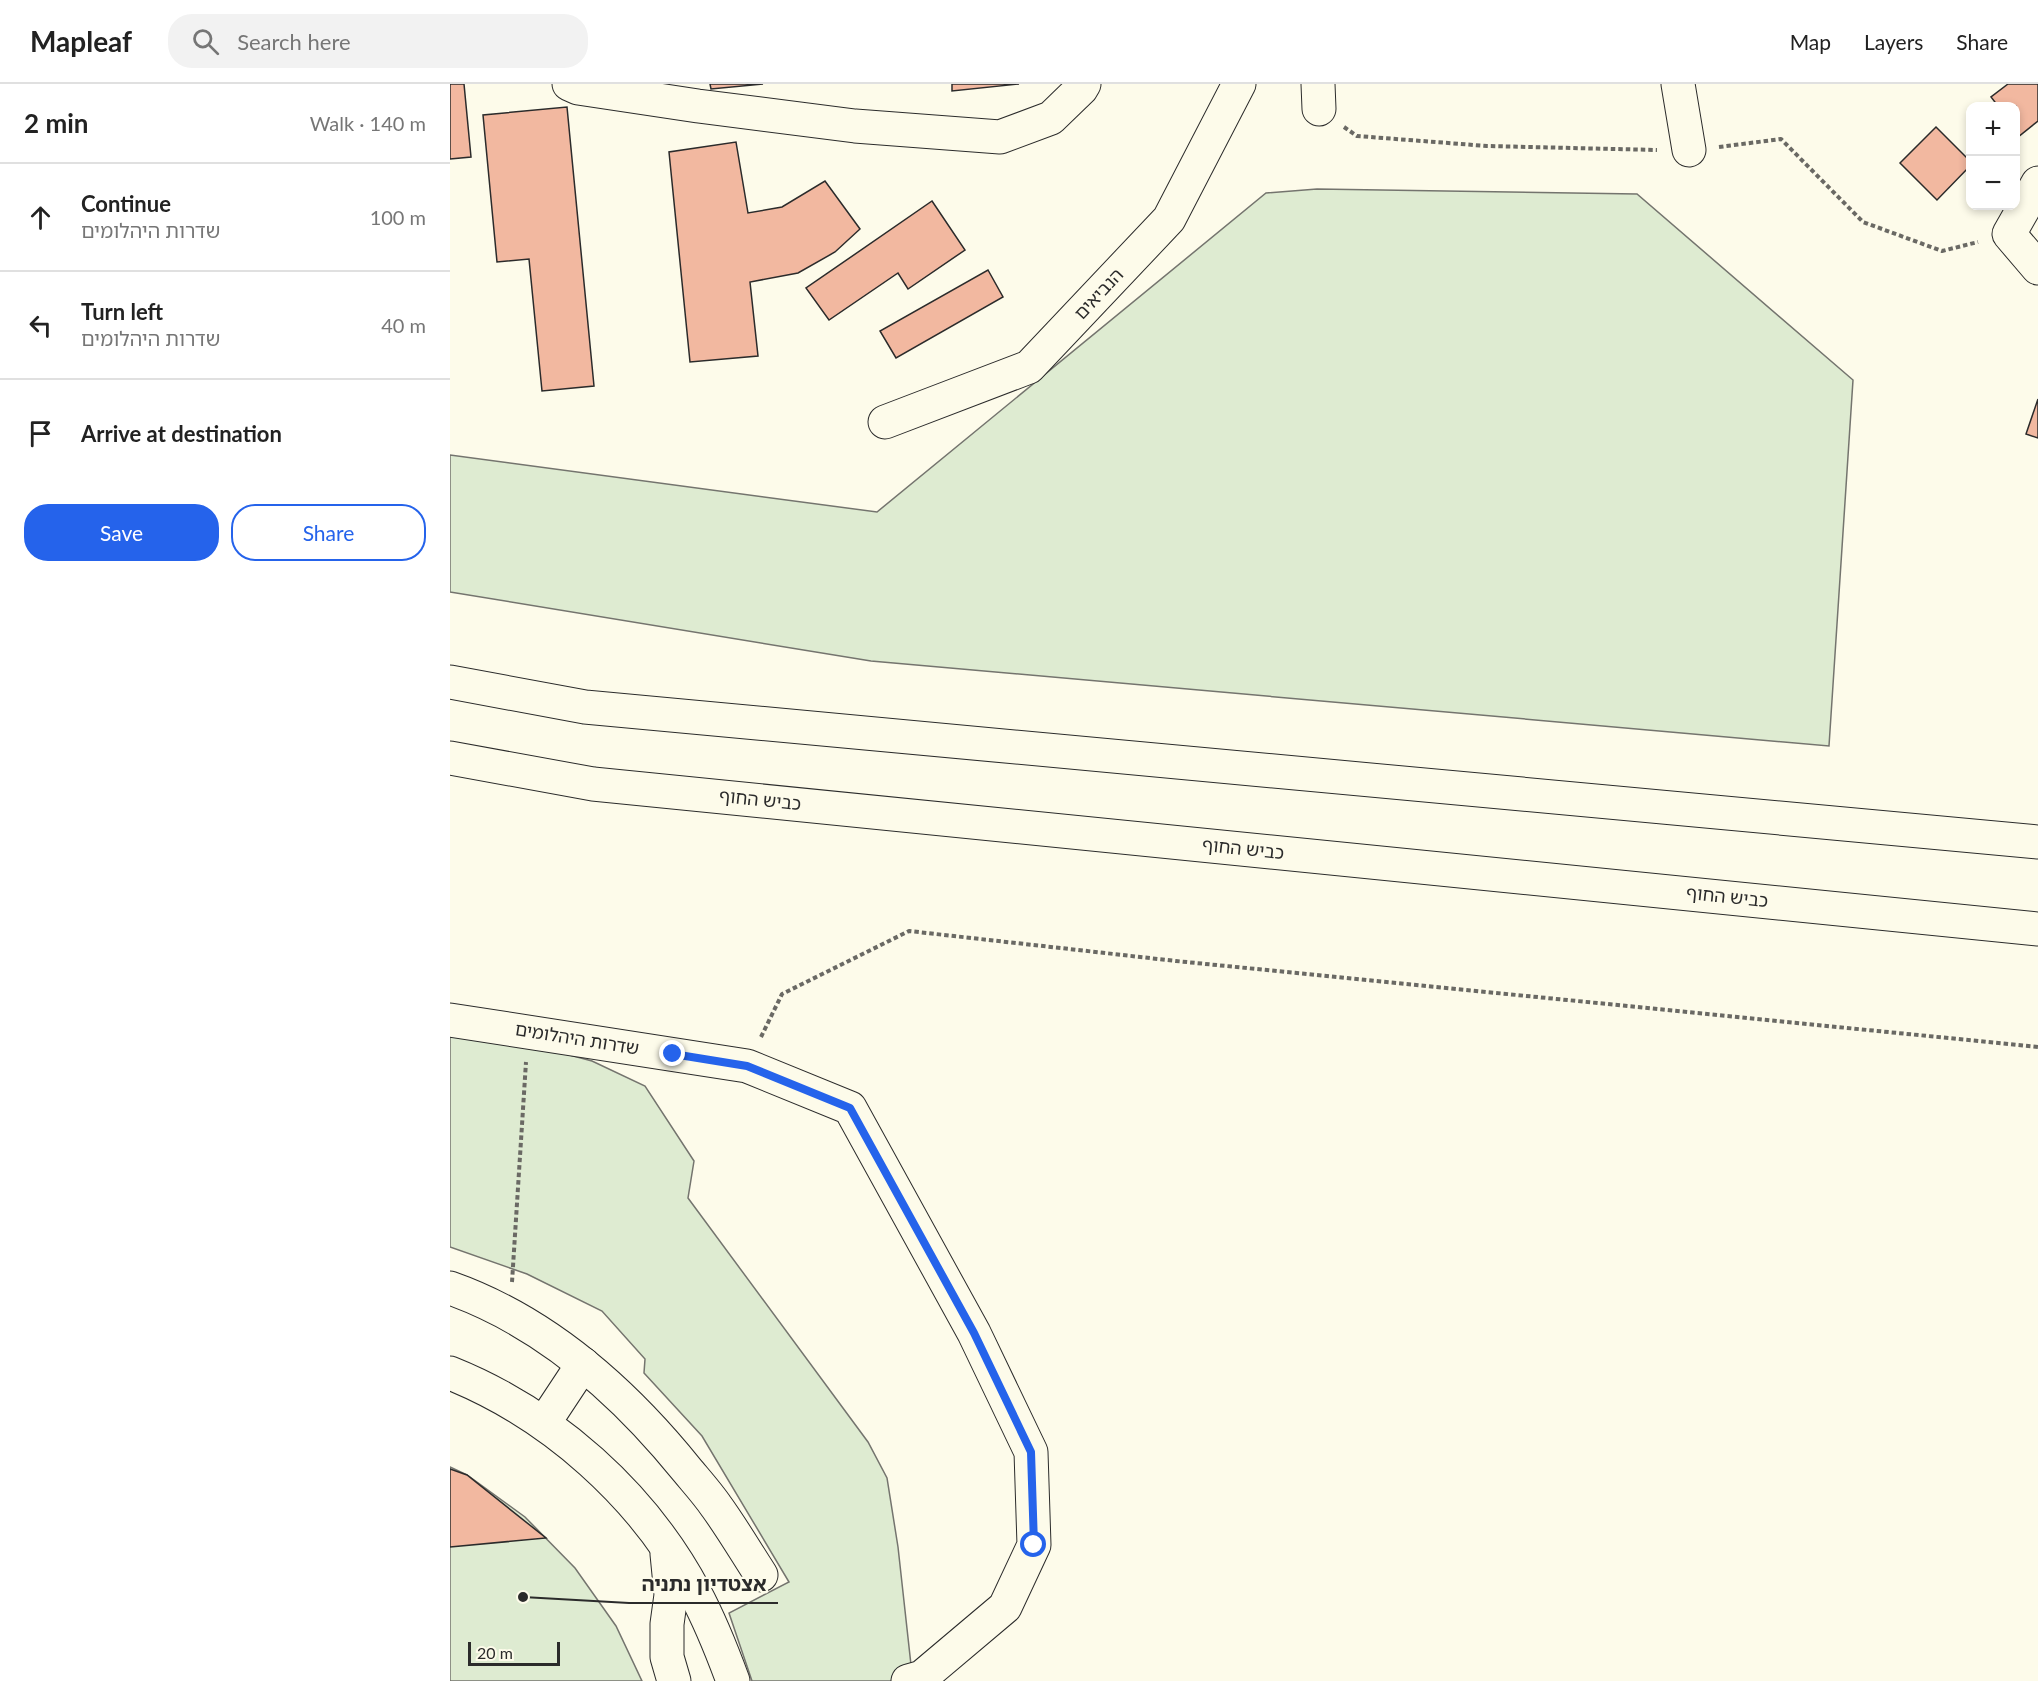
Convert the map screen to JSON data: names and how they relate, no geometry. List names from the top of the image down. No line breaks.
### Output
{"streets":{"main road":["הנביאים","כביש החוף","שדרות היהלומים"]},"places":["אצטדיון נתניה"],"scale_bar":"20 m","page":{"header":"Mapleaf","search":"Search here","nav":["Map","Layers","Share"],"heading":["2 min","Walk · 140 m"],"map_buttons":["+","−"],"list":[["Continue","שדרות היהלומים","100 m"],["Turn left","שדרות היהלומים","40 m"],"Arrive at destination"],"buttons":["Save","Share"],"scale":"20 m"}}
